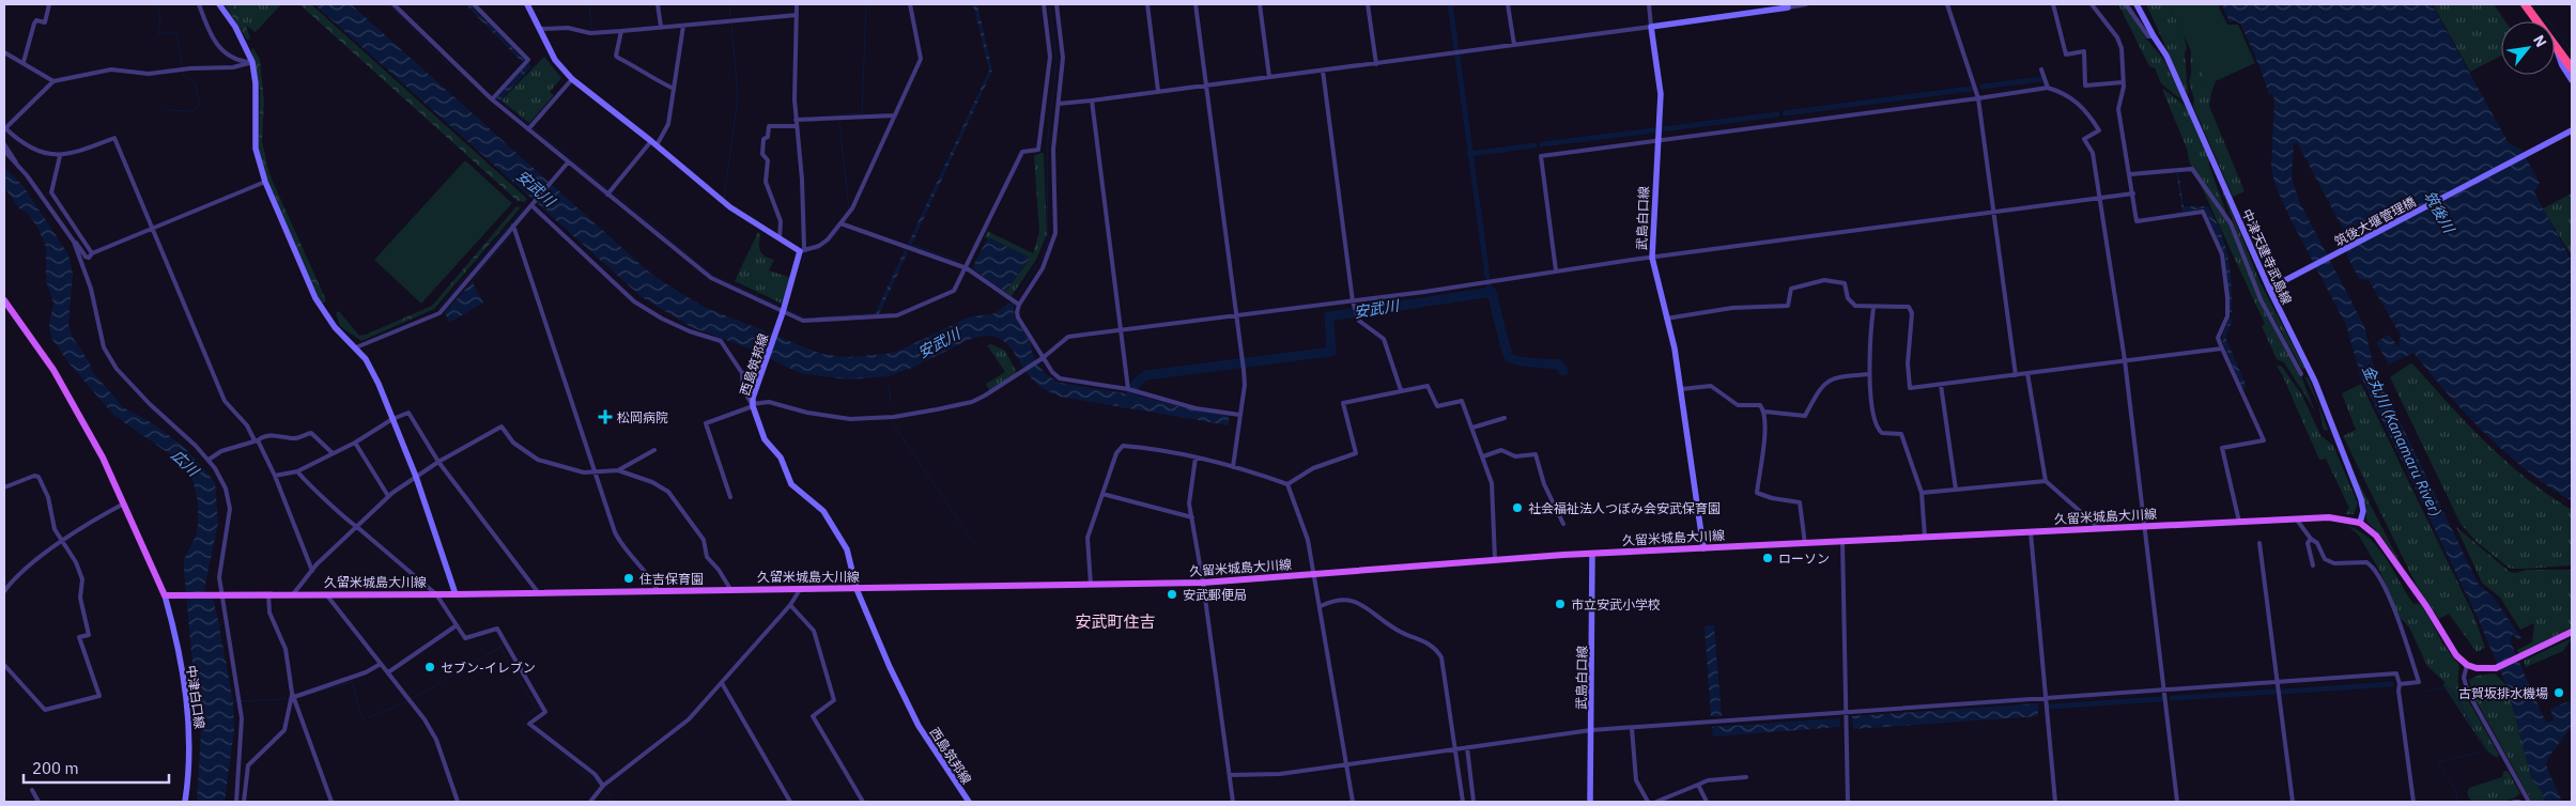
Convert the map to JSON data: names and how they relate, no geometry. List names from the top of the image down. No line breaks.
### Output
{"streets":{"main road":["武島白口線","筑後大堰管理橋","中津天建寺武島線","西島筑邦線","久留米城島大川線","中津白口線"]},"crossings":[["武島白口線","久留米城島大川線"],["筑後大堰管理橋","中津天建寺武島線"],["中津天建寺武島線","久留米城島大川線"],["西島筑邦線","久留米城島大川線"],["久留米城島大川線","中津白口線"]],"districts":["安武町住吉"],"water":["安武川","筑後川","金丸川 (Kanamaru River)","広川"],"places":{"health":["松岡病院"],"other":["社会福祉法人つぼみ会安武保育園","ローソン","住吉保育園","安武郵便局","市立安武小学校","セブン-イレブン","古賀坂排水機場"]},"scale_bar":"200 m","north":"top right"}
